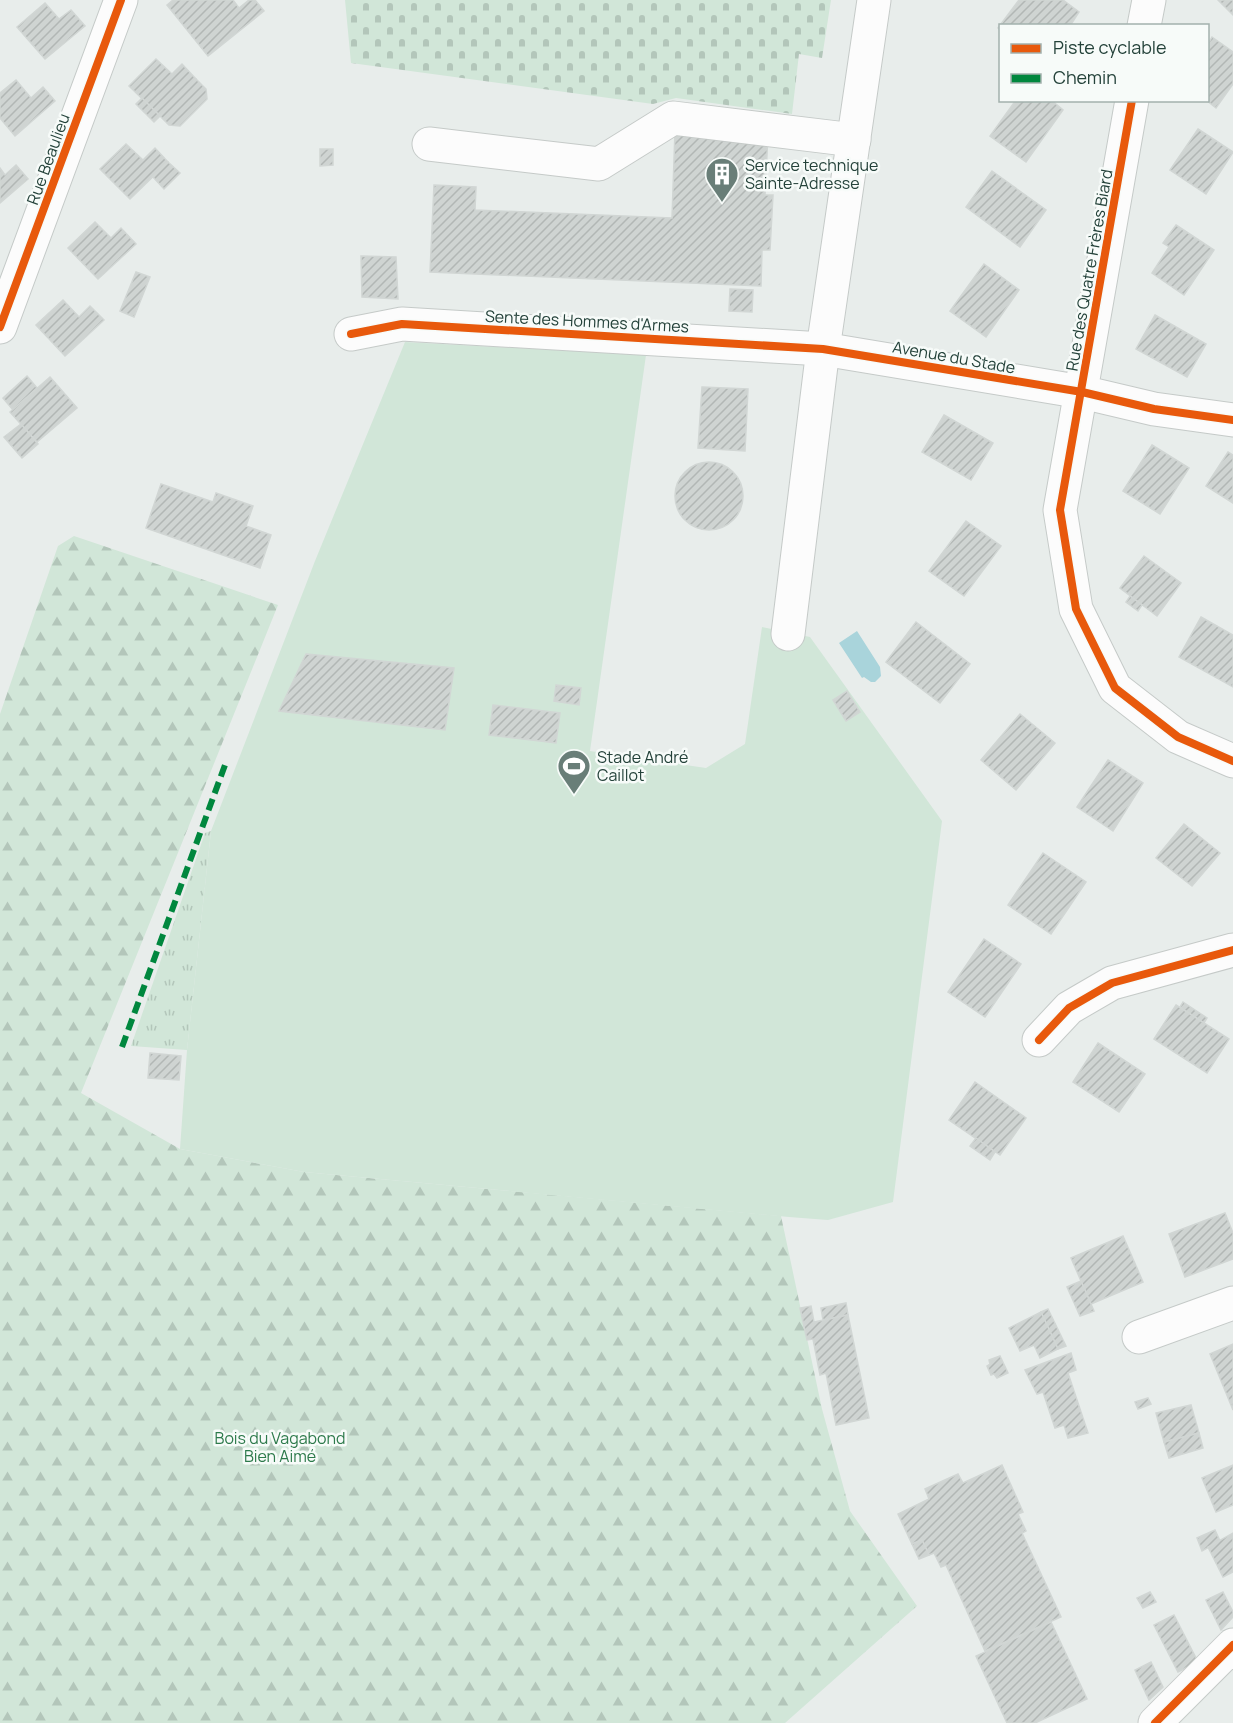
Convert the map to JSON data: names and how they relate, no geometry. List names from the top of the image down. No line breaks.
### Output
{"streets":{"street":["Rue Beaulieu","Rue des Quatre Frères Biard","Sente des Hommes d'Armes","Avenue du Stade"]},"crossings":[["Rue des Quatre Frères Biard","Avenue du Stade"],["Sente des Hommes d'Armes","Avenue du Stade"]],"parks":["Bois du Vagabond Bien Aimé"],"places":{"building":["Service technique Sainte-Adresse"],"sports":["Stade André Caillot"]},"legend":["Piste cyclable","Chemin"]}
